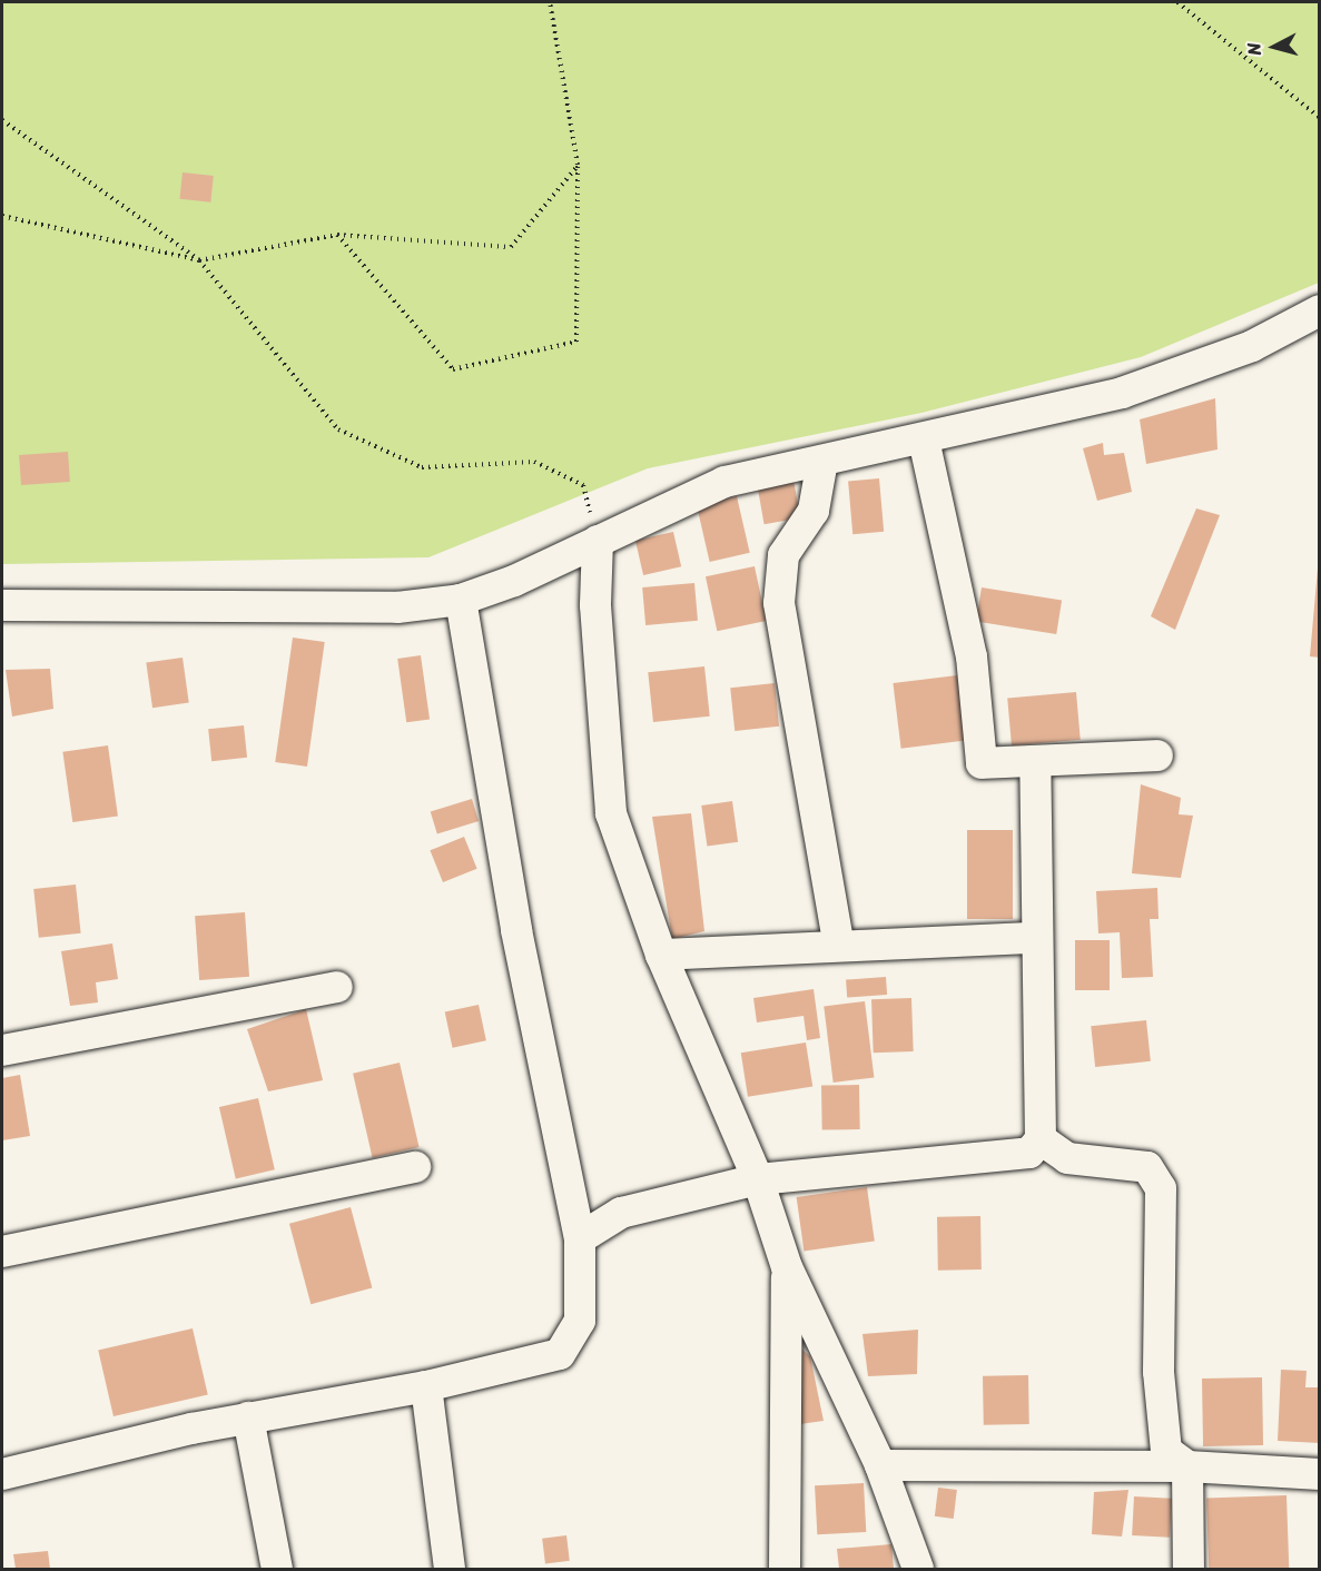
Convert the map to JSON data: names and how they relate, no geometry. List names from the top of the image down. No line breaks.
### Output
{"north":"left"}
